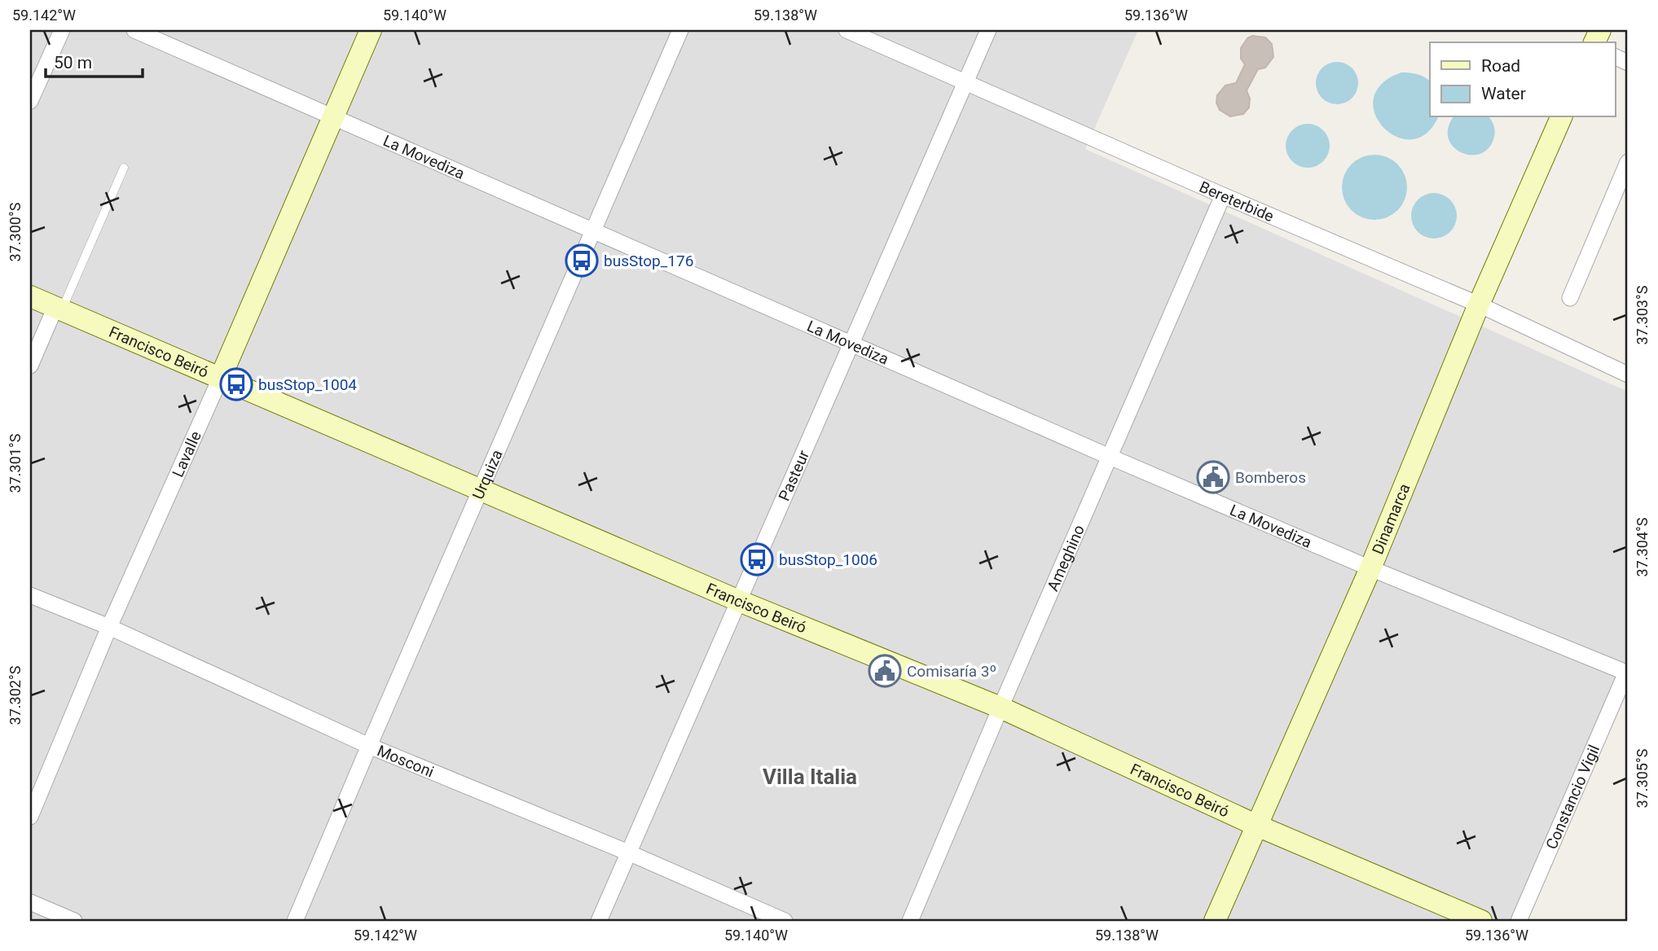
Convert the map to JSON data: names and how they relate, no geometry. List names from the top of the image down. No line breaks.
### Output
{"streets":{"street":["La Movediza","Bereterbide","Francisco Beiró","Lavalle","Urquiza","Pasteur","Dinamarca","Ameghino","Mosconi","Constancio Vigil"]},"crossings":[["La Movediza","Lavalle"],["La Movediza","Urquiza"],["La Movediza","Pasteur"],["La Movediza","Dinamarca"],["La Movediza","Ameghino"],["La Movediza","Constancio Vigil"],["Bereterbide","Pasteur"],["Bereterbide","Dinamarca"],["Bereterbide","Ameghino"],["Francisco Beiró","Lavalle"],["Francisco Beiró","Urquiza"],["Francisco Beiró","Pasteur"],["Francisco Beiró","Dinamarca"],["Francisco Beiró","Ameghino"],["Lavalle","Mosconi"],["Urquiza","Mosconi"],["Pasteur","Mosconi"]],"districts":["Villa Italia"],"places":{"bus stop":["busStop_176","busStop_1004","busStop_1006"],"public building":["Bomberos","Comisaría 3º"]},"legend":["Road","Water"],"scale_bar":"50 m","coordinates":["59.142°W","59.140°W","59.138°W","59.136°W","37.300°S","37.303°S","37.301°S","37.304°S","37.302°S","37.305°S"]}
